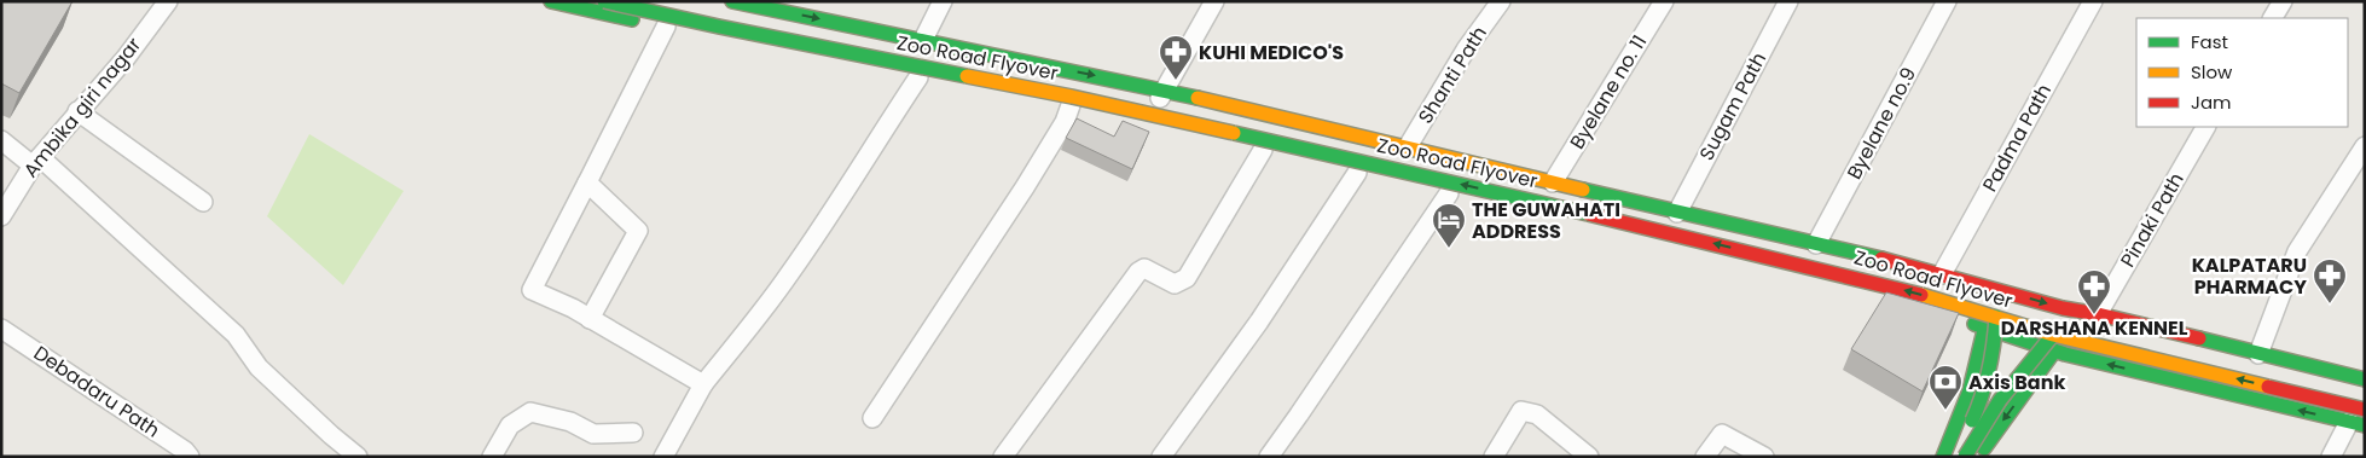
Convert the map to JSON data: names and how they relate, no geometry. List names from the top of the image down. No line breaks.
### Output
{"streets":{"street":["Zoo Road Flyover","Shanti Path","Byelane no. 11","Sugam Path","Ambika giri nagar","Byelane no.9","Padma Path","Pinaki Path","Debadaru Path"]},"places":{"pharmacy":["KUHI MEDICO'S","KALPATARU PHARMACY","DARSHANA KENNEL"],"hotel":["THE GUWAHATI ADDRESS"],"bank":["Axis Bank"]},"legend":["Fast","Slow","Jam"]}
